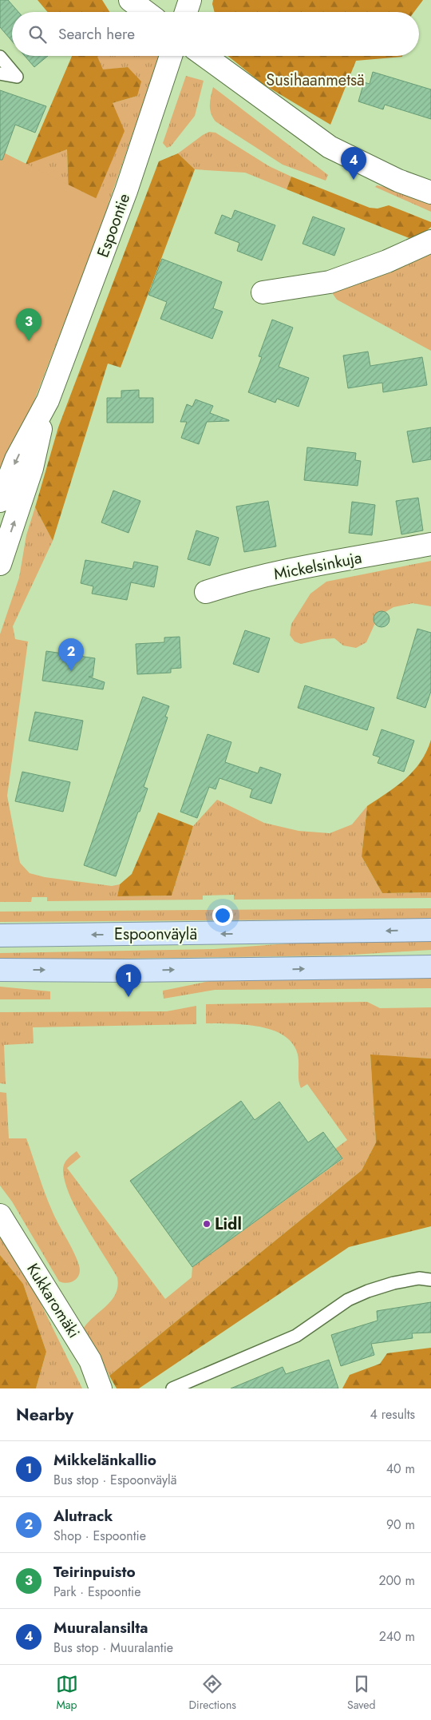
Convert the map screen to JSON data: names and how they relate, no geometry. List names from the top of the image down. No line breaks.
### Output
{"streets":{"main road":["Espoonväylä"],"street":["Espoontie","Mickelsinkuja","Kukkaromäki"]},"parks":["Susihaanmetsä"],"places":["Lidl"],"page":{"search":"Search here","pins":["4","3","2","1"],"heading":["Nearby","4 results"],"list":[{"mark":"1","name":"Mikkelänkallio","note":"Bus stop · Espoonväylä","value":"40 m"},{"mark":"2","name":"Alutrack","note":"Shop · Espoontie","value":"90 m"},{"mark":"3","name":"Teirinpuisto","note":"Park · Espoontie","value":"200 m"},{"mark":"4","name":"Muuralansilta","note":"Bus stop · Muuralantie","value":"240 m"}],"nav":["Map","Directions","Saved"]}}
